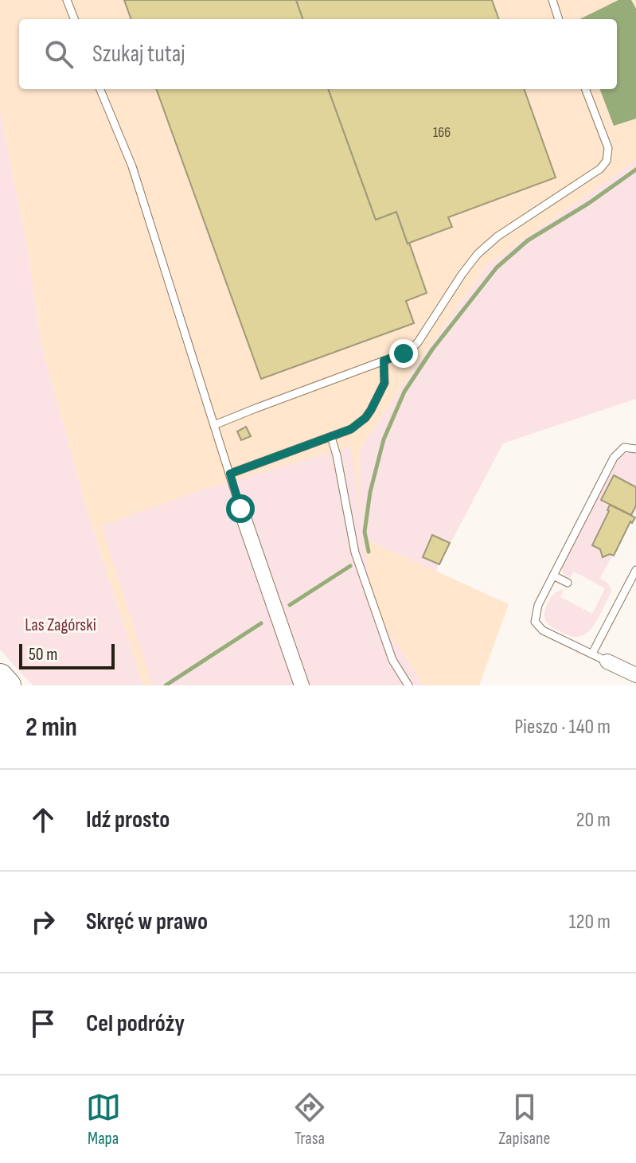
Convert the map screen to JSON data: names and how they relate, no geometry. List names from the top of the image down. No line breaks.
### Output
{"parks":["Las Zagórski"],"house_numbers":["166"],"scale_bar":"50 m","page":{"search":"Szukaj tutaj","scale":"50 m","heading":["2 min","Pieszo · 140 m"],"list":[["Idź prosto","20 m"],["Skręć w prawo","120 m"],"Cel podróży"],"nav":["Mapa","Trasa","Zapisane"]}}
